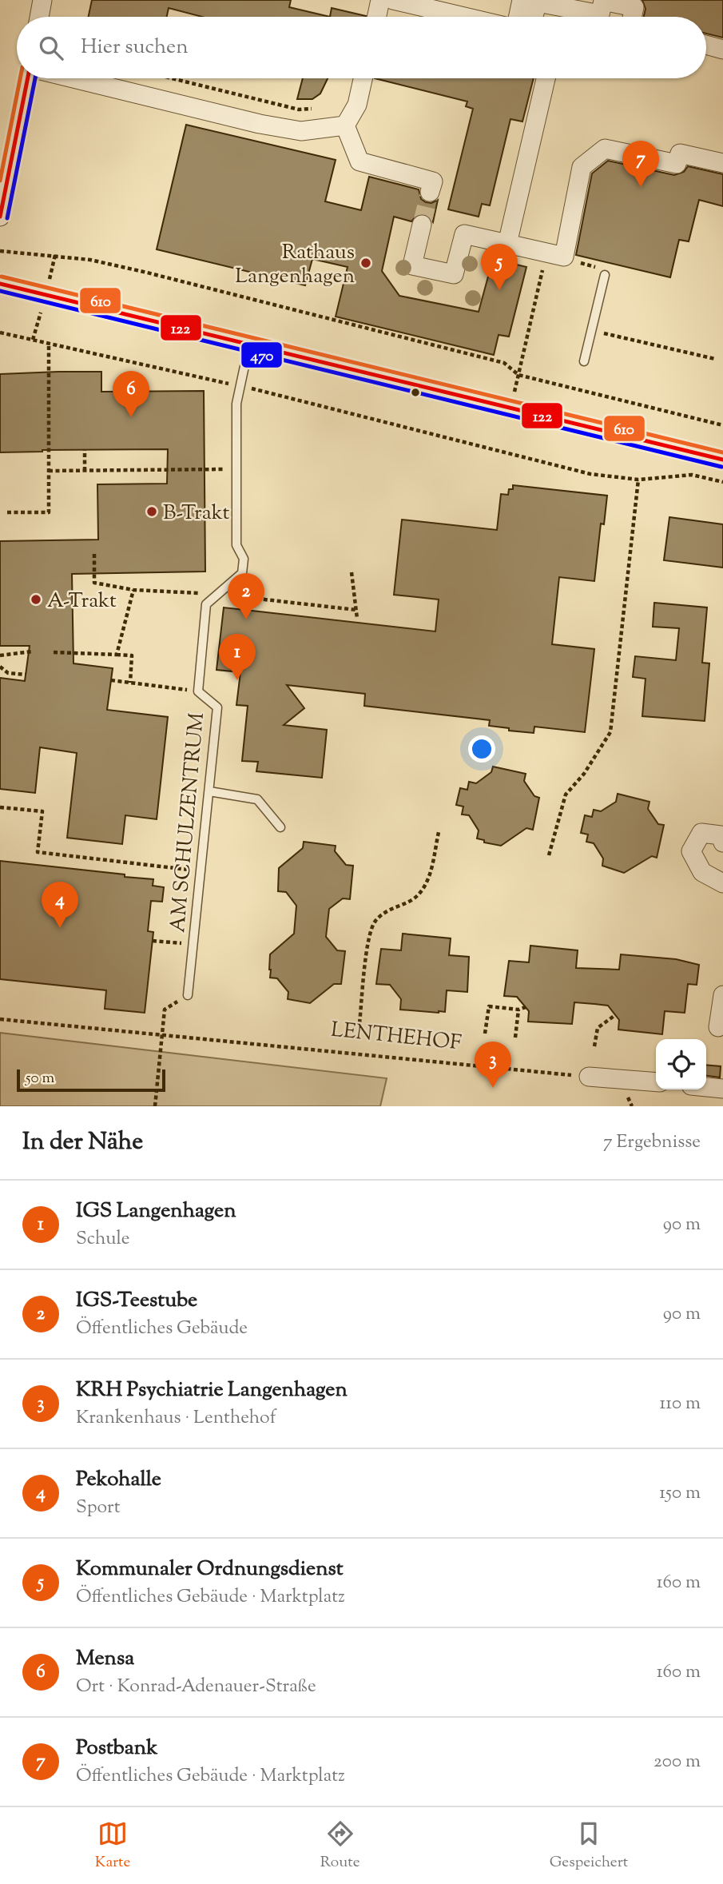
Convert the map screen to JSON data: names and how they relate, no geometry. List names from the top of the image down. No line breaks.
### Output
{"streets":{"lane":["AM SCHULZENTRUM"],"path":["LENTHEHOF"]},"places":["Rathaus Langenhagen","B-Trakt","A-Trakt"],"lines":["transit line 122","transit line 470","transit line 610"],"scale_bar":"50 m","page":{"search":"Hier suchen","pins":["7","5","6","2","1","4","3"],"scale":"50 m","heading":["In der Nähe","7 Ergebnisse"],"list":[{"mark":"1","name":"IGS Langenhagen","note":"Schule","value":"90 m"},{"mark":"2","name":"IGS-Teestube","note":"Öffentliches Gebäude","value":"90 m"},{"mark":"3","name":"KRH Psychiatrie Langenhagen","note":"Krankenhaus · Lenthehof","value":"110 m"},{"mark":"4","name":"Pekohalle","note":"Sport","value":"150 m"},{"mark":"5","name":"Kommunaler Ordnungsdienst","note":"Öffentliches Gebäude · Marktplatz","value":"160 m"},{"mark":"6","name":"Mensa","note":"Ort · Konrad-Adenauer-Straße","value":"160 m"},{"mark":"7","name":"Postbank","note":"Öffentliches Gebäude · Marktplatz","value":"200 m"}],"nav":["Karte","Route","Gespeichert"]}}
